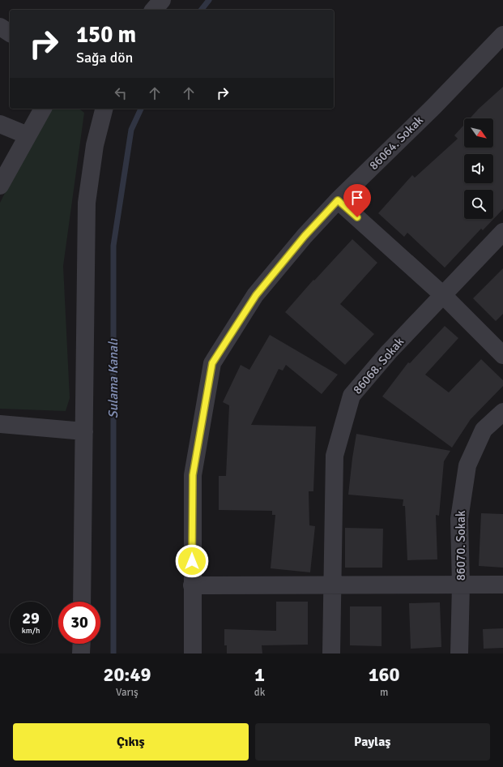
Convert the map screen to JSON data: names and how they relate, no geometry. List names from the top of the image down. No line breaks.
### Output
{"streets":{"street":["86064. Sokak","86068. Sokak","86070. Sokak"]},"water":["Sulama Kanalı"],"north":"bottom right","page":{"turn":["150 m","Sağa dön"],"speed":"29 km/h","limit":"30","eta":["20:49","Varış","1","dk","160","m"],"buttons":["Çıkış","Paylaş"]}}
